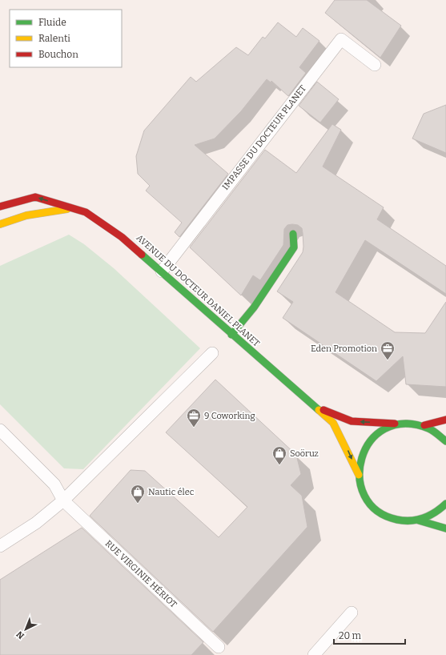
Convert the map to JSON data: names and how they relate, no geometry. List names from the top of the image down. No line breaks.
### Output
{"streets":{"street":["AVENUE DU DOCTEUR DANIEL PLANET"],"lane":["IMPASSE DU DOCTEUR PLANET","RUE VIRGINIE HÉRIOT"]},"crossings":[["IMPASSE DU DOCTEUR PLANET","AVENUE DU DOCTEUR DANIEL PLANET"]],"places":{"office":["Eden Promotion","9 Coworking"],"shop":["Soöruz","Nautic élec"]},"legend":["Fluide","Ralenti","Bouchon"],"scale_bar":"20 m","north":"bottom left"}
